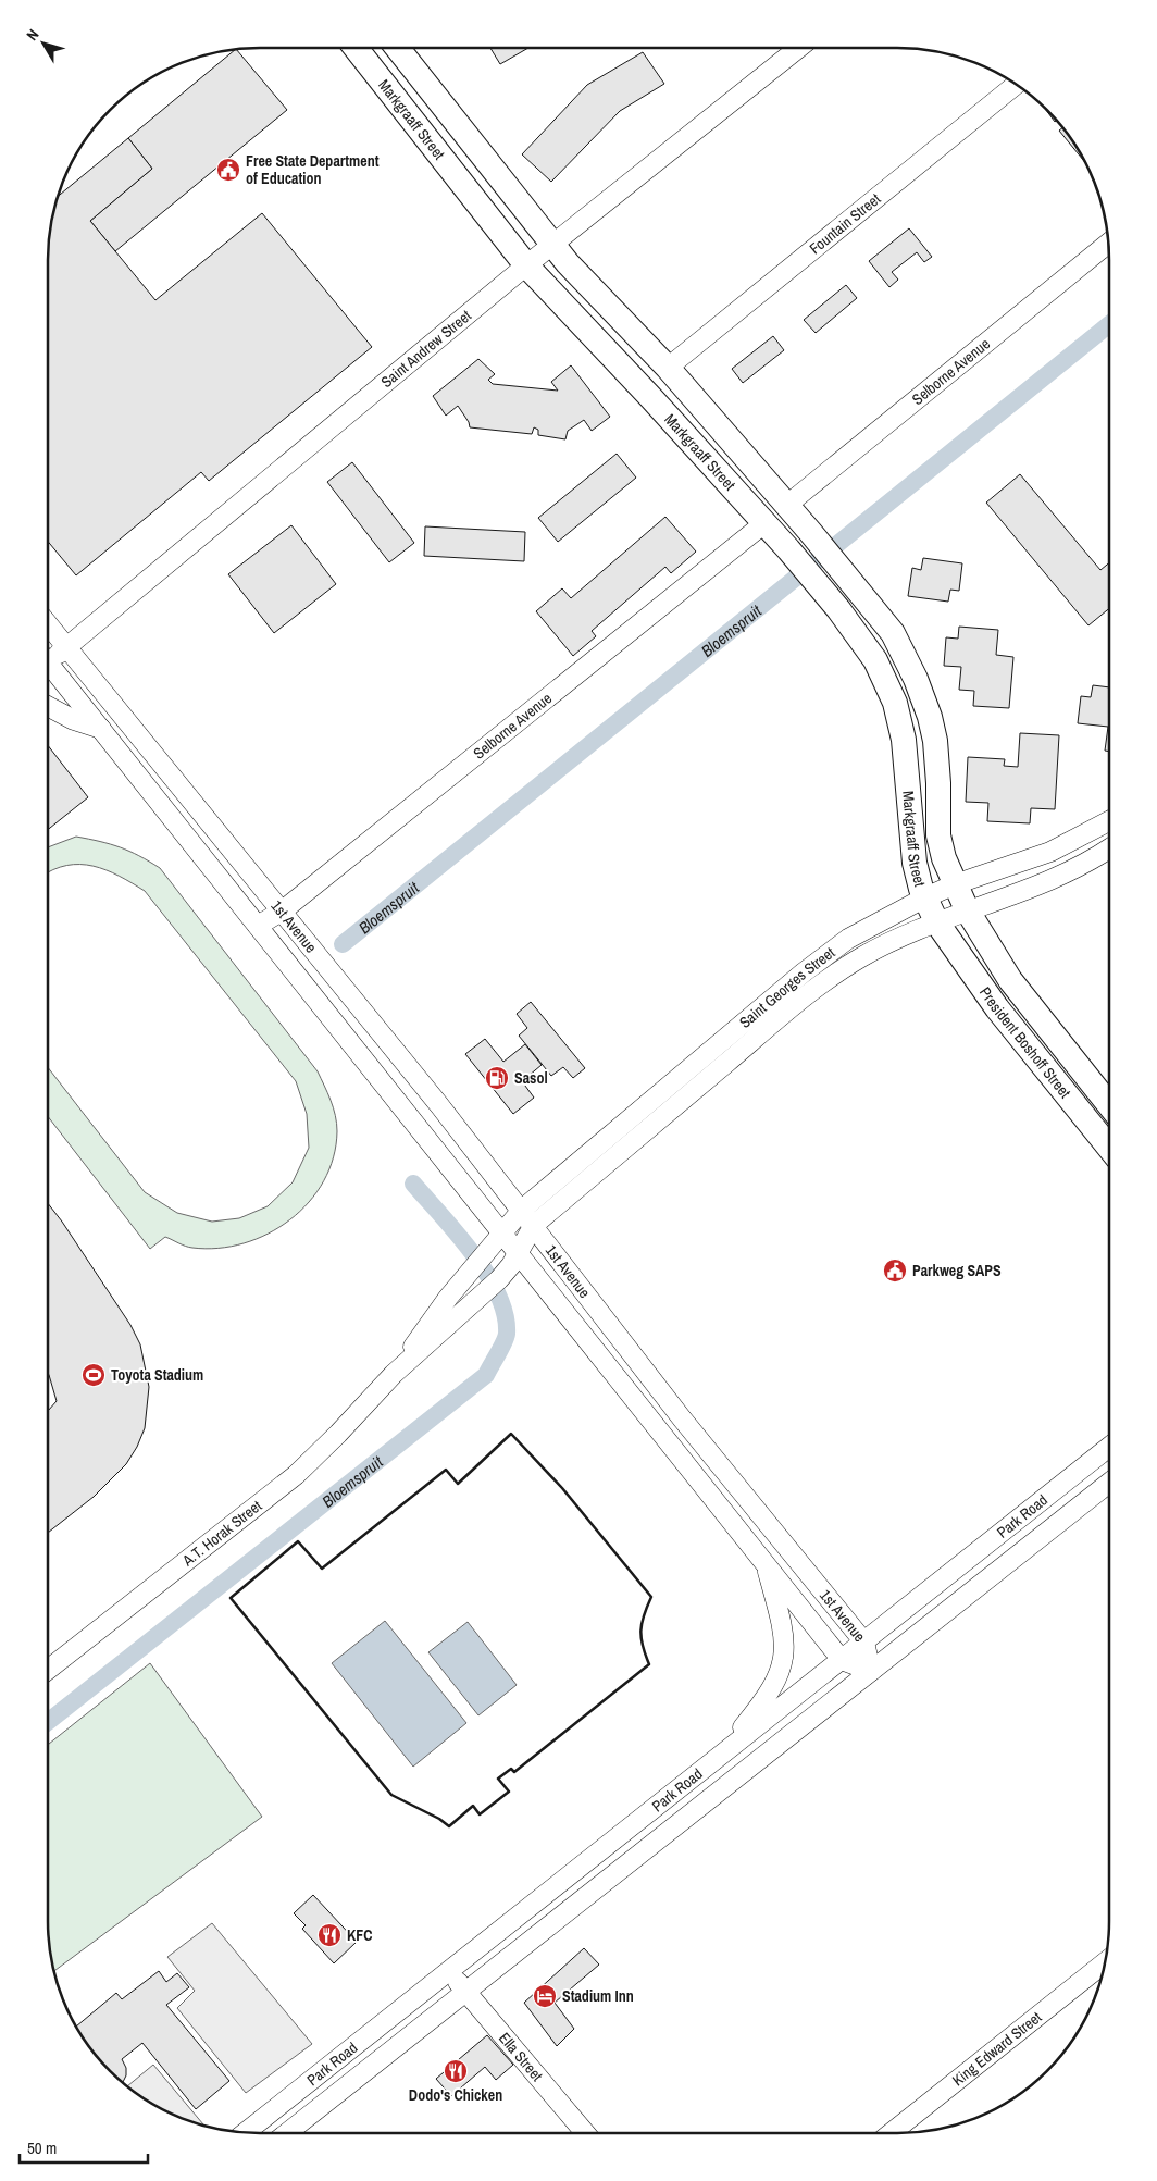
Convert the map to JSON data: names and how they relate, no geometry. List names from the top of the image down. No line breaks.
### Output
{"streets":{"main road":["Markgraaff Street","President Boshoff Street"],"street":["Fountain Street","Saint Andrew Street","Selborne Avenue","1st Avenue","Saint Georges Street","Park Road","A.T. Horak Street","King Edward Street","Ella Street"]},"crossings":[["Markgraaff Street","Fountain Street"],["Markgraaff Street","Saint Andrew Street"],["Markgraaff Street","Selborne Avenue"],["Markgraaff Street","Saint Georges Street"],["Markgraaff Street","President Boshoff Street"],["Saint Andrew Street","1st Avenue"],["Selborne Avenue","1st Avenue"],["1st Avenue","Saint Georges Street"],["1st Avenue","Park Road"],["1st Avenue","A.T. Horak Street"],["Saint Georges Street","President Boshoff Street"],["Saint Georges Street","A.T. Horak Street"],["Park Road","Ella Street"]],"water":["Bloemspruit"],"places":{"public building":["Free State Department of Education","Parkweg SAPS"],"fuel station":["Sasol"],"sports":["Toyota Stadium"],"restaurant":["KFC","Dodo's Chicken"],"hotel":["Stadium Inn"]},"scale_bar":"50 m","north":"top left"}
